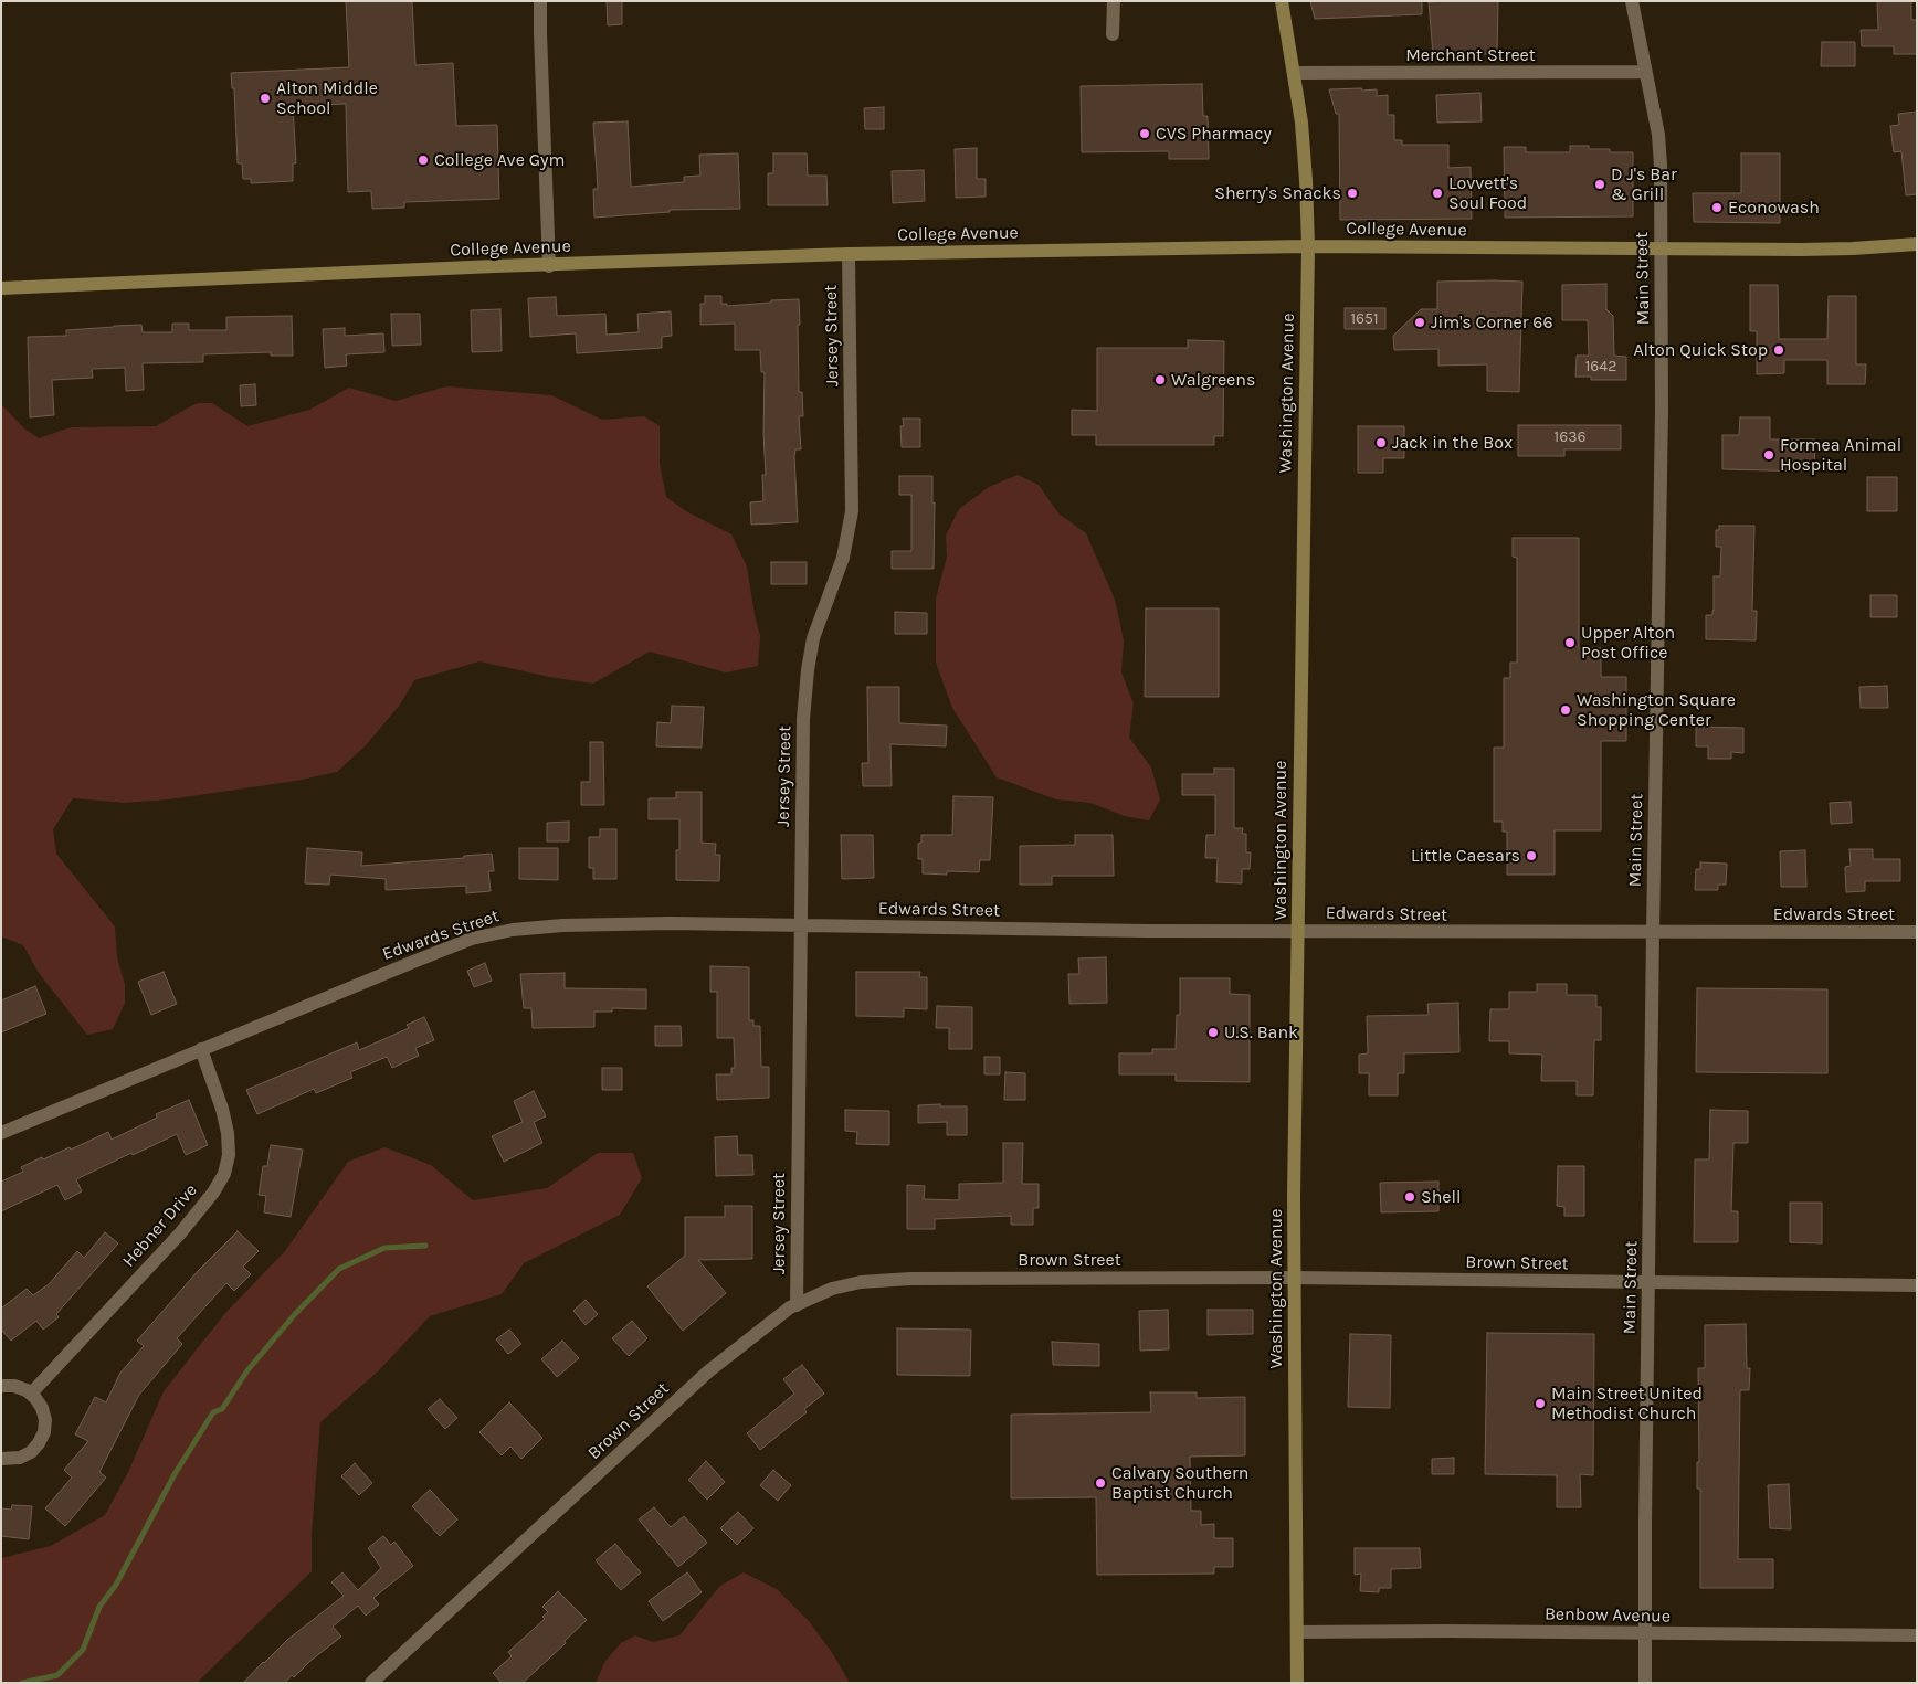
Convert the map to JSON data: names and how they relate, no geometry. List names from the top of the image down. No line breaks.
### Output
{"streets":{"main road":["College Avenue","Washington Avenue"],"street":["Merchant Street","Main Street","Jersey Street","Edwards Street","Hebner Drive","Brown Street","Benbow Avenue"]},"crossings":[["Merchant Street","Main Street"],["Merchant Street","Washington Avenue"],["College Avenue","Main Street"],["College Avenue","Jersey Street"],["College Avenue","Washington Avenue"],["Main Street","Edwards Street"],["Main Street","Brown Street"],["Main Street","Benbow Avenue"],["Jersey Street","Edwards Street"],["Jersey Street","Brown Street"],["Washington Avenue","Edwards Street"],["Washington Avenue","Brown Street"],["Washington Avenue","Benbow Avenue"],["Edwards Street","Hebner Drive"]],"places":["Alton Middle School","CVS Pharmacy","College Ave Gym","D J's Bar & Grill","Sherry's Snacks","Lovvett's Soul Food","Econowash","Jim's Corner 66","Alton Quick Stop","Walgreens","Jack in the Box","Formea Animal Hospital","Upper Alton Post Office","Washington Square Shopping Center","Little Caesars","U.S. Bank","Shell","Main Street United Methodist Church","Calvary Southern Baptist Church"],"house_numbers":["1651","1642","1636"]}
